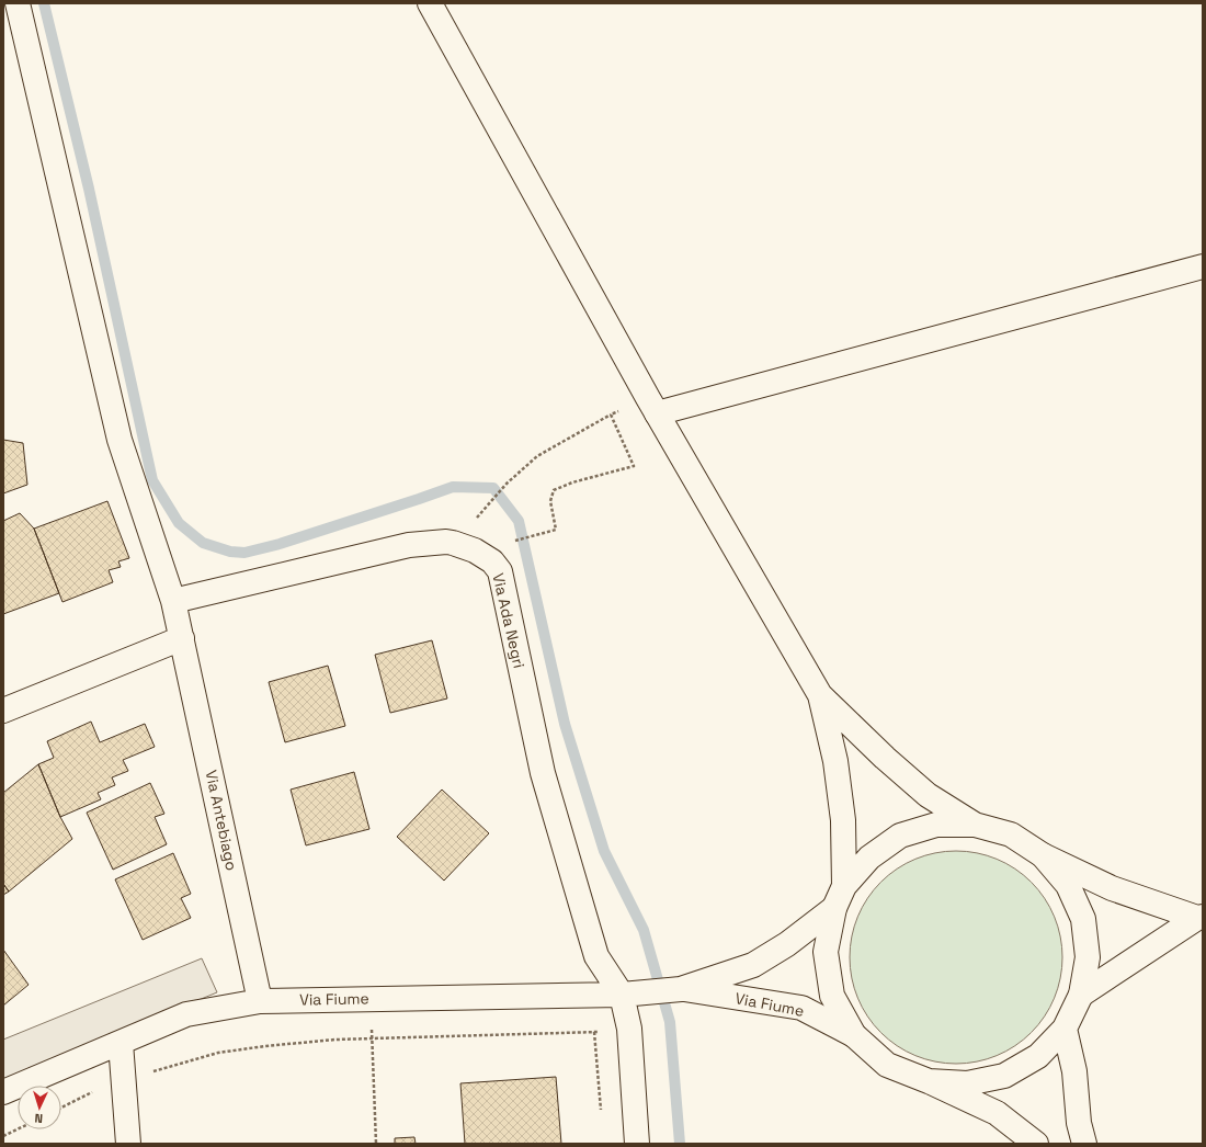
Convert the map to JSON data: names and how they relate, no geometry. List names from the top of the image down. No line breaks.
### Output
{"streets":{"street":["Via Ada Negri","Via Antebiago","Via Fiume"]},"crossings":[["Via Ada Negri","Via Antebiago"],["Via Ada Negri","Via Fiume"],["Via Antebiago","Via Fiume"]],"north":"bottom"}
